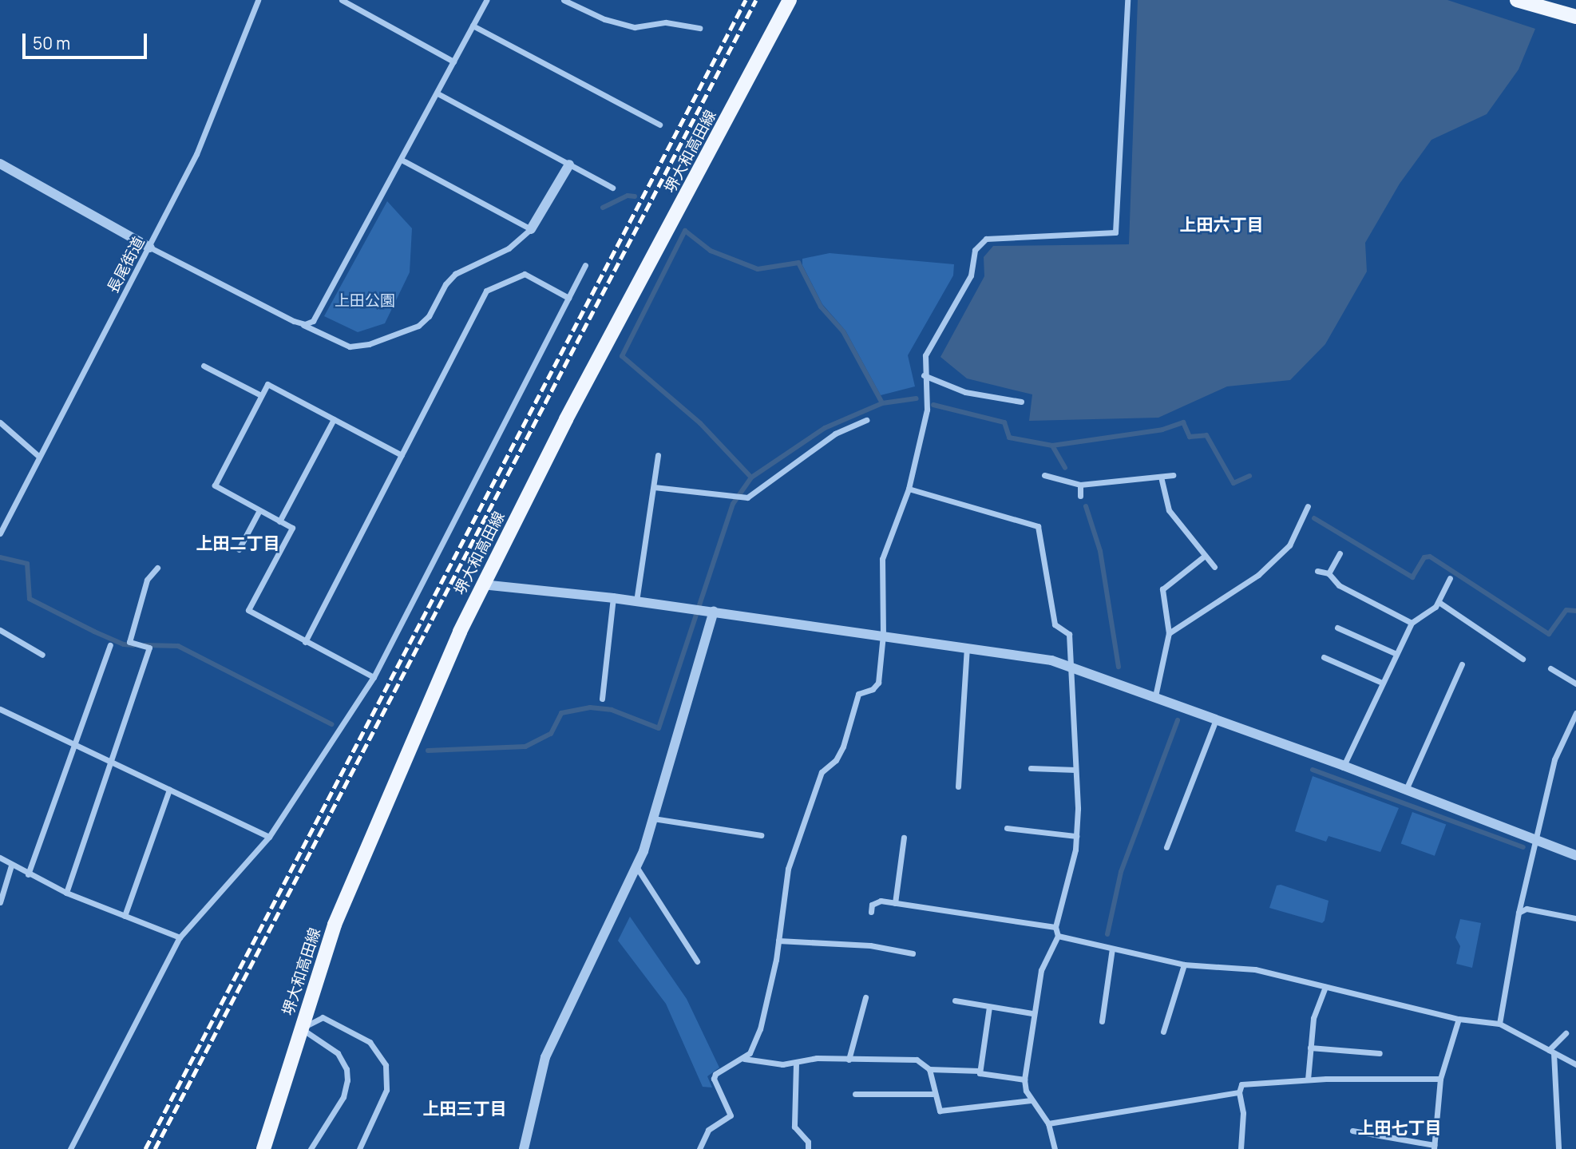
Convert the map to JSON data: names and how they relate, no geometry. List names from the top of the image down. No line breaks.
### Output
{"streets":{"main road":["堺大和高田線"],"street":["長尾街道"]},"districts":["上田六丁目","上田二丁目","上田三丁目","上田七丁目"],"parks":["上田公園"],"scale_bar":"50 m"}
